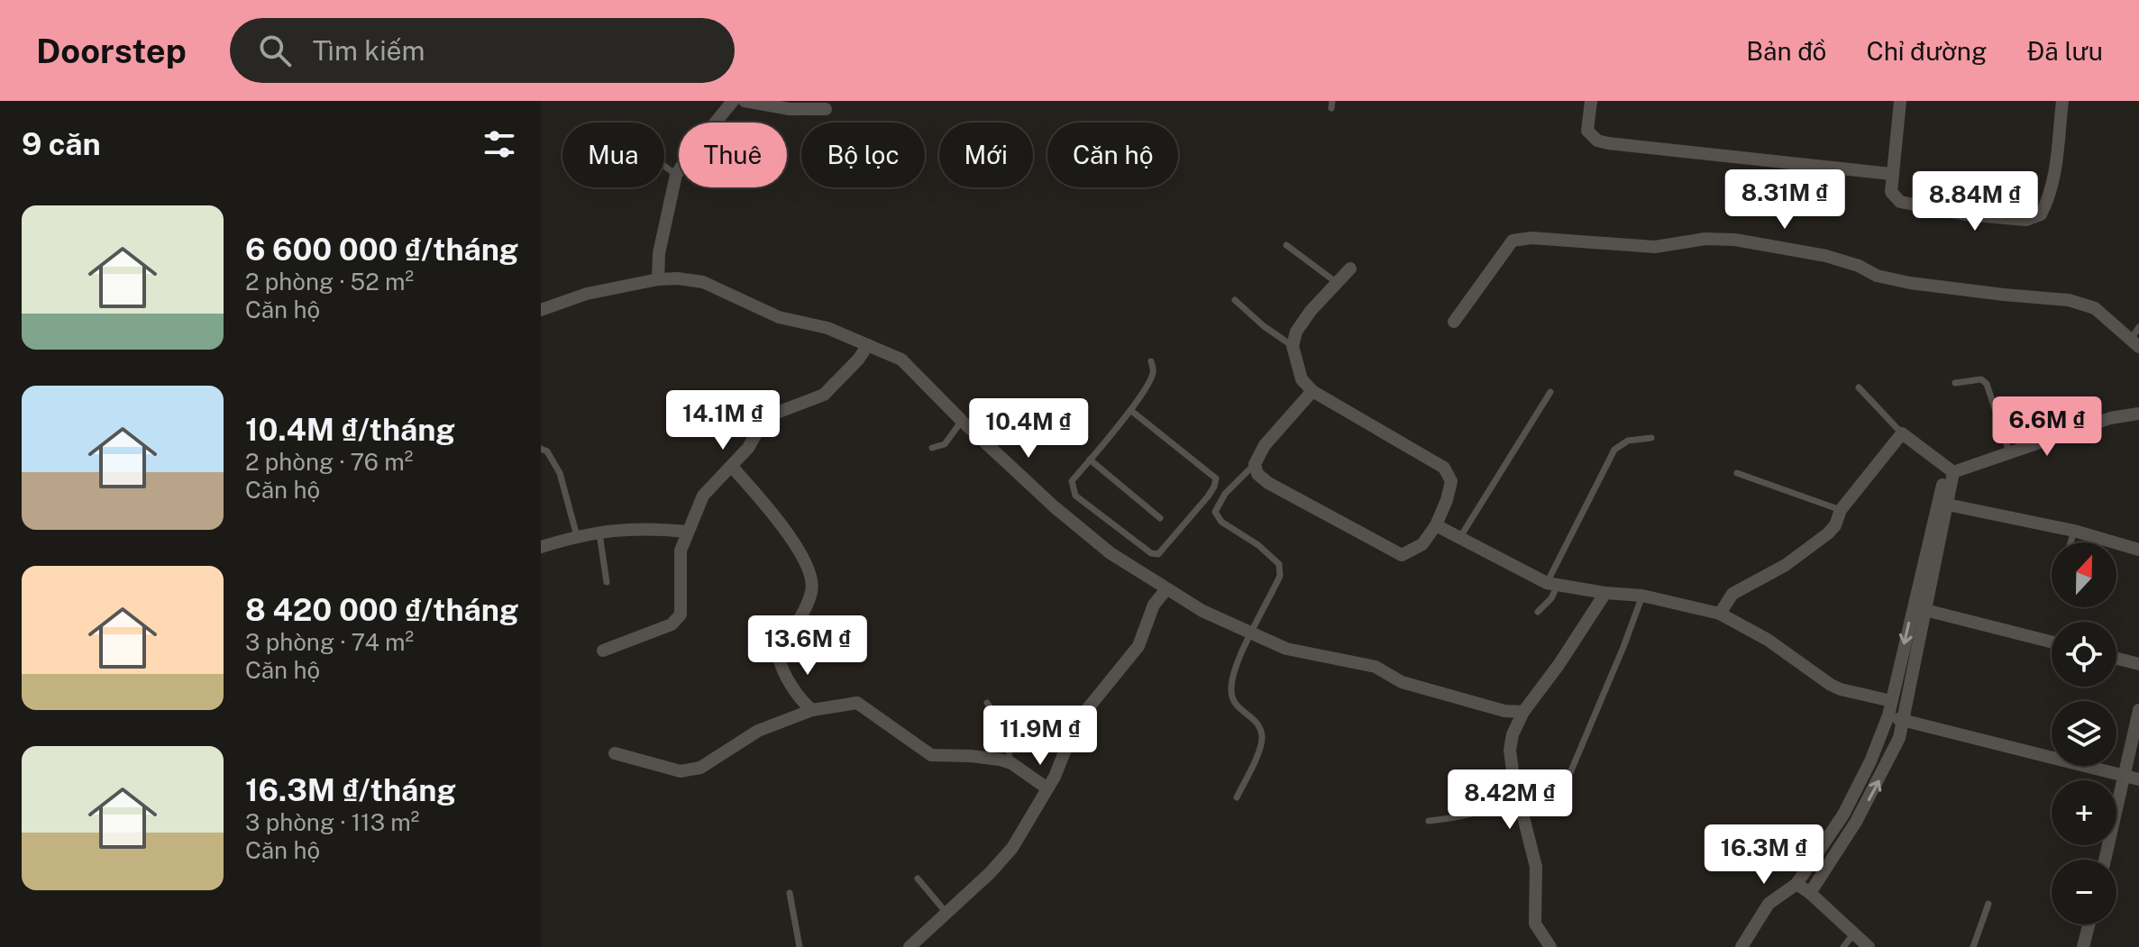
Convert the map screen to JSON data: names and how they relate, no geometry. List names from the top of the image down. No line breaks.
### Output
{"north":"top","page":{"header":"Doorstep","search":"Tìm kiếm","nav":["Bản đồ","Chỉ đường","Đã lưu"],"heading":"9 căn","chip":["Mua","Thuê","Bộ lọc","Mới","Căn hộ"],"price":["8.31M ₫","8.84M ₫","14.1M ₫","6.6M ₫","10.4M ₫","13.6M ₫","11.9M ₫","8.42M ₫","16.3M ₫"],"list":[{"name":"6 600 000 ₫/tháng","note":"2 phòng · 52 m² · Căn hộ"},{"name":"10.4M ₫/tháng","note":"2 phòng · 76 m² · Căn hộ"},{"name":"8 420 000 ₫/tháng","note":"3 phòng · 74 m² · Căn hộ"},{"name":"16.3M ₫/tháng","note":"3 phòng · 113 m² · Căn hộ"}],"map_buttons":["+","−"]}}
